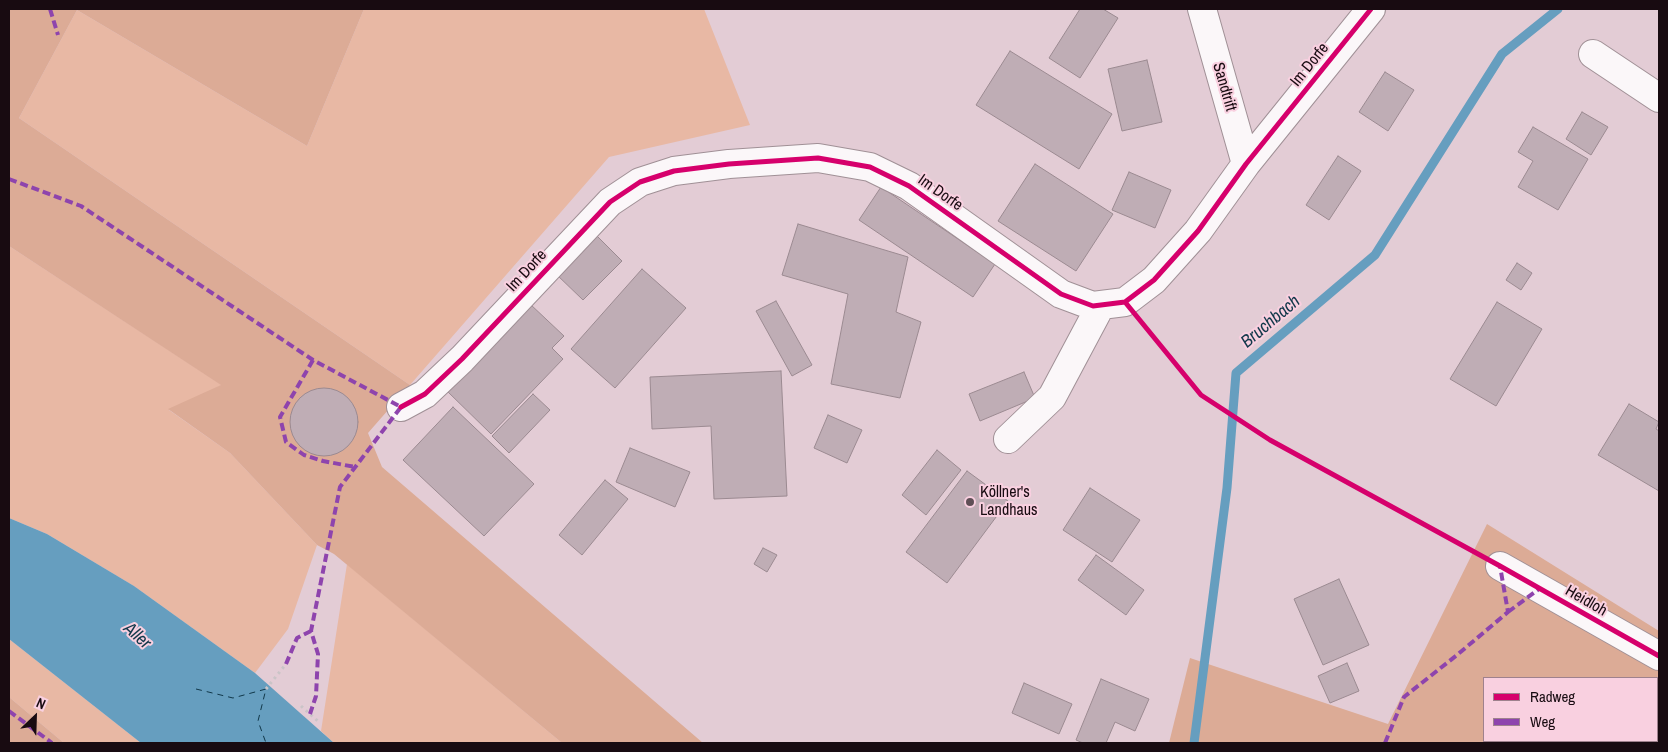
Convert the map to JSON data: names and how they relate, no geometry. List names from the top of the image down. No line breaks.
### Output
{"streets":{"street":["Im Dorfe","Sandtrift","Heidloh"]},"crossings":[["Im Dorfe","Sandtrift"]],"water":["Bruchbach","Aller"],"places":["Köllner's Landhaus"],"legend":["Radweg","Weg"],"north":"top right"}
